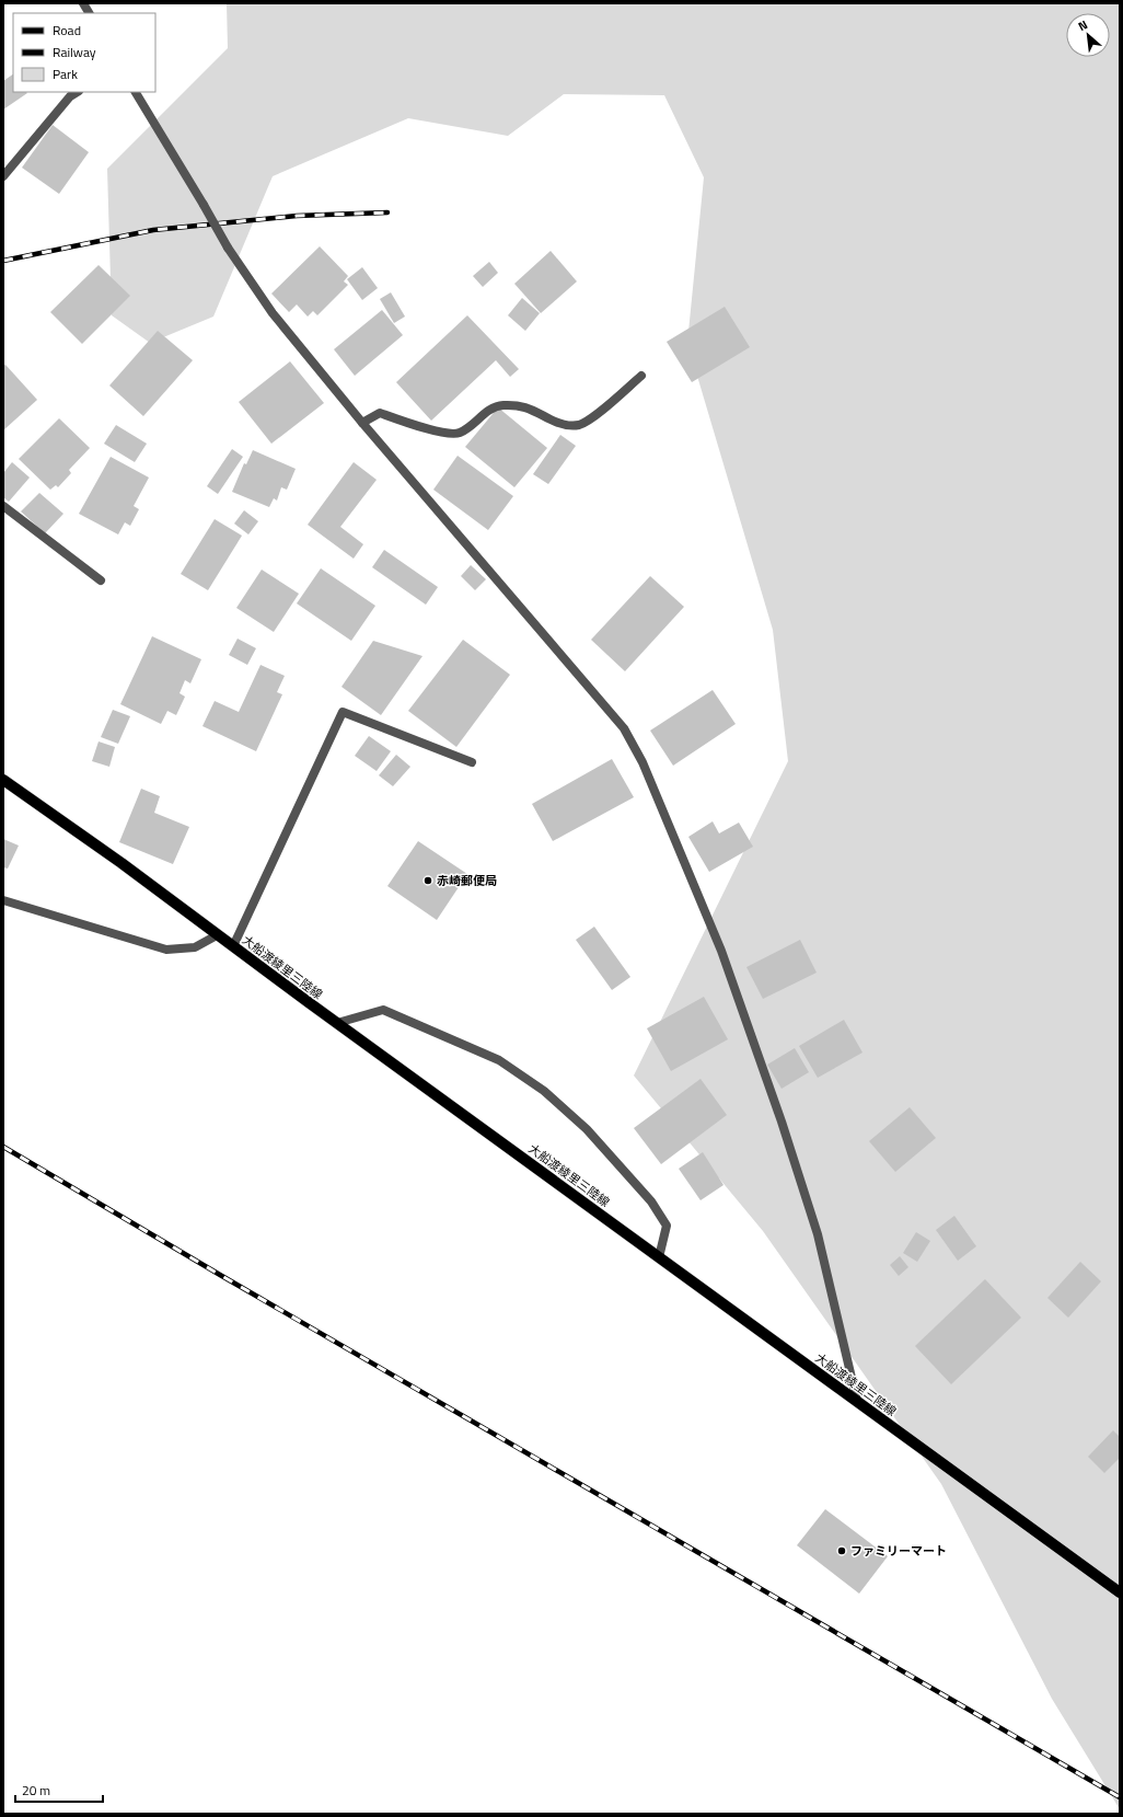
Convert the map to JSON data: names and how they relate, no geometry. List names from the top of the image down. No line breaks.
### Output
{"streets":{"main road":["大船渡綾里三陸線"]},"places":["赤崎郵便局","ファミリーマート"],"legend":["Road","Railway","Park"],"scale_bar":"20 m","north":"top left"}
